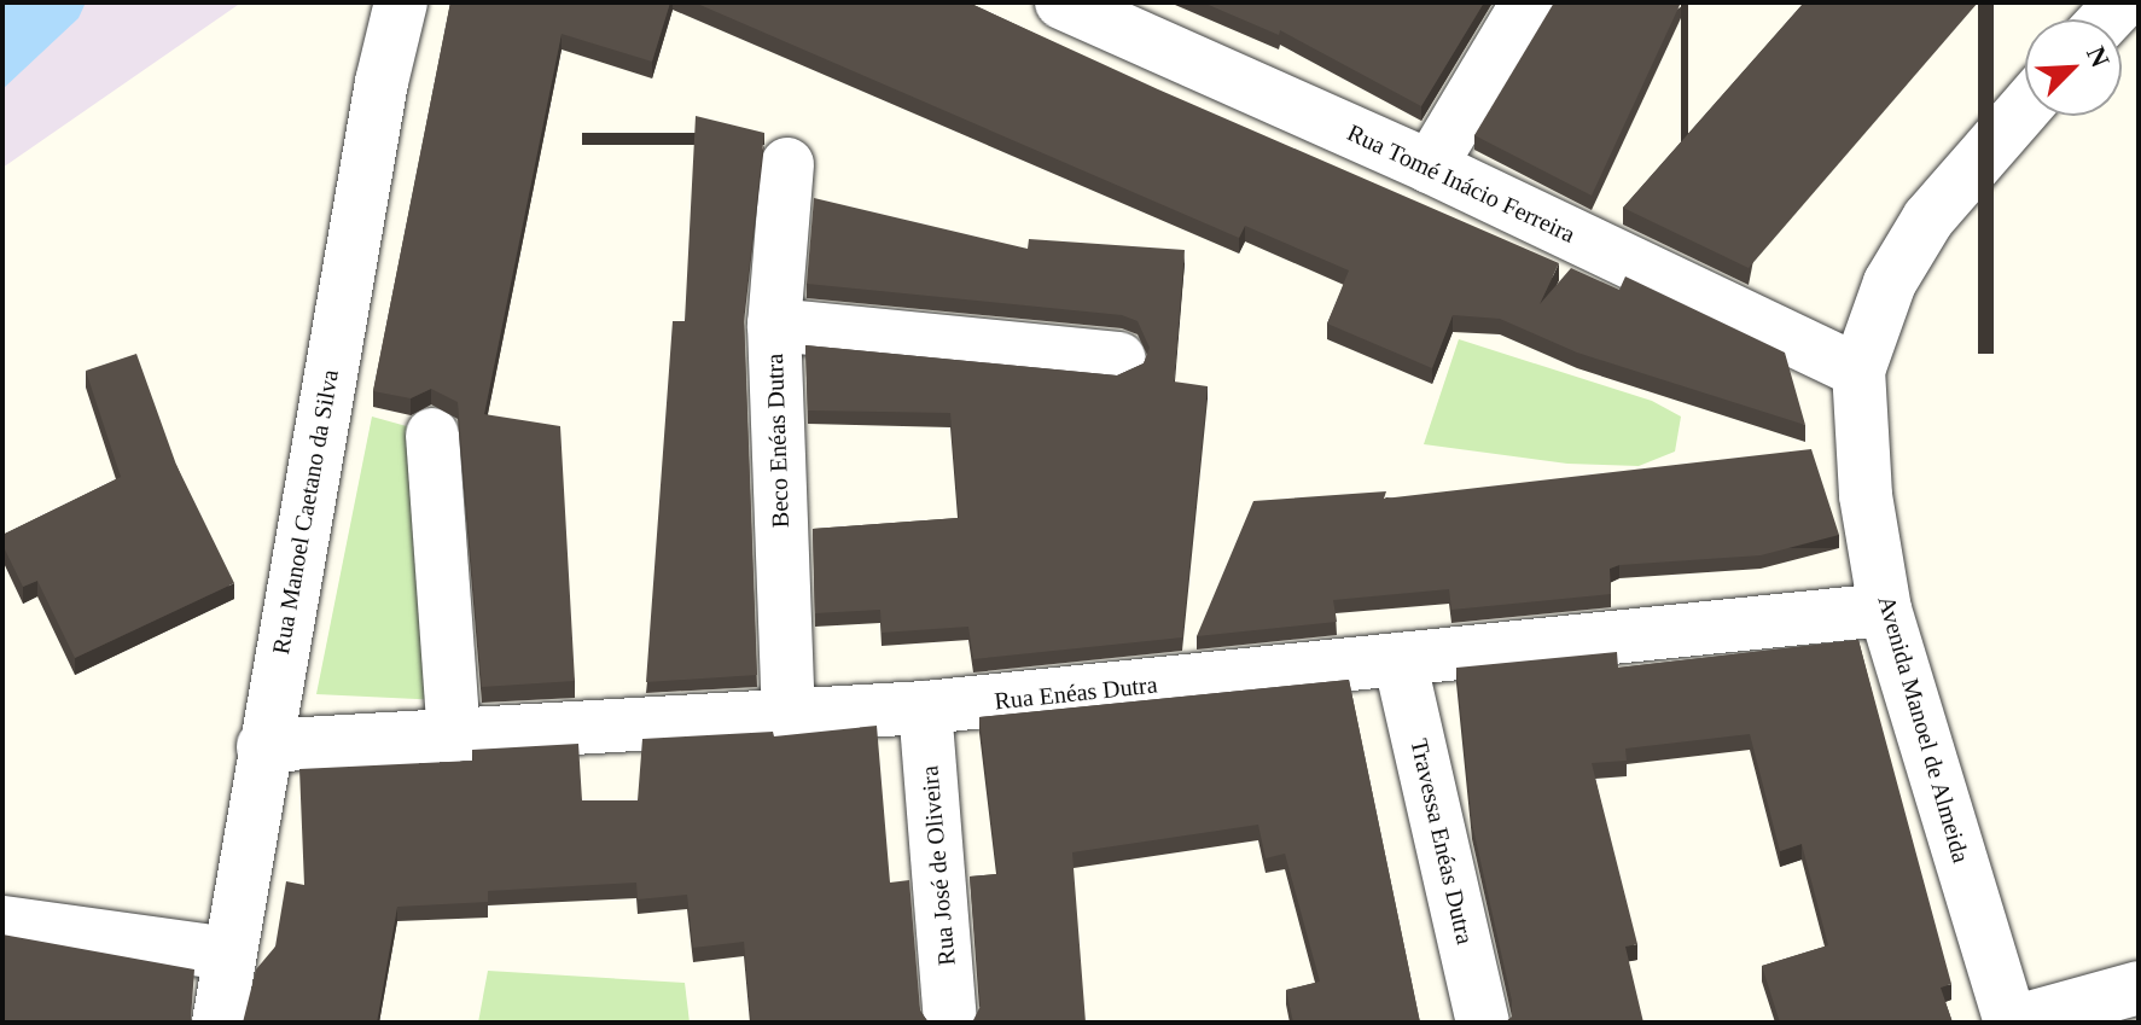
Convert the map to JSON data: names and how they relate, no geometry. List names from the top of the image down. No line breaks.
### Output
{"streets":{"street":["Rua Tomé Inácio Ferreira","Beco Enéas Dutra","Rua Manoel Caetano da Silva","Rua Enéas Dutra","Avenida Manoel de Almeida","Travessa Enéas Dutra","Rua José de Oliveira"]},"crossings":[["Rua Tomé Inácio Ferreira","Avenida Manoel de Almeida"],["Beco Enéas Dutra","Rua Enéas Dutra"],["Rua Manoel Caetano da Silva","Rua Enéas Dutra"],["Rua Enéas Dutra","Avenida Manoel de Almeida"],["Rua Enéas Dutra","Travessa Enéas Dutra"],["Rua Enéas Dutra","Rua José de Oliveira"]],"north":"top right"}
